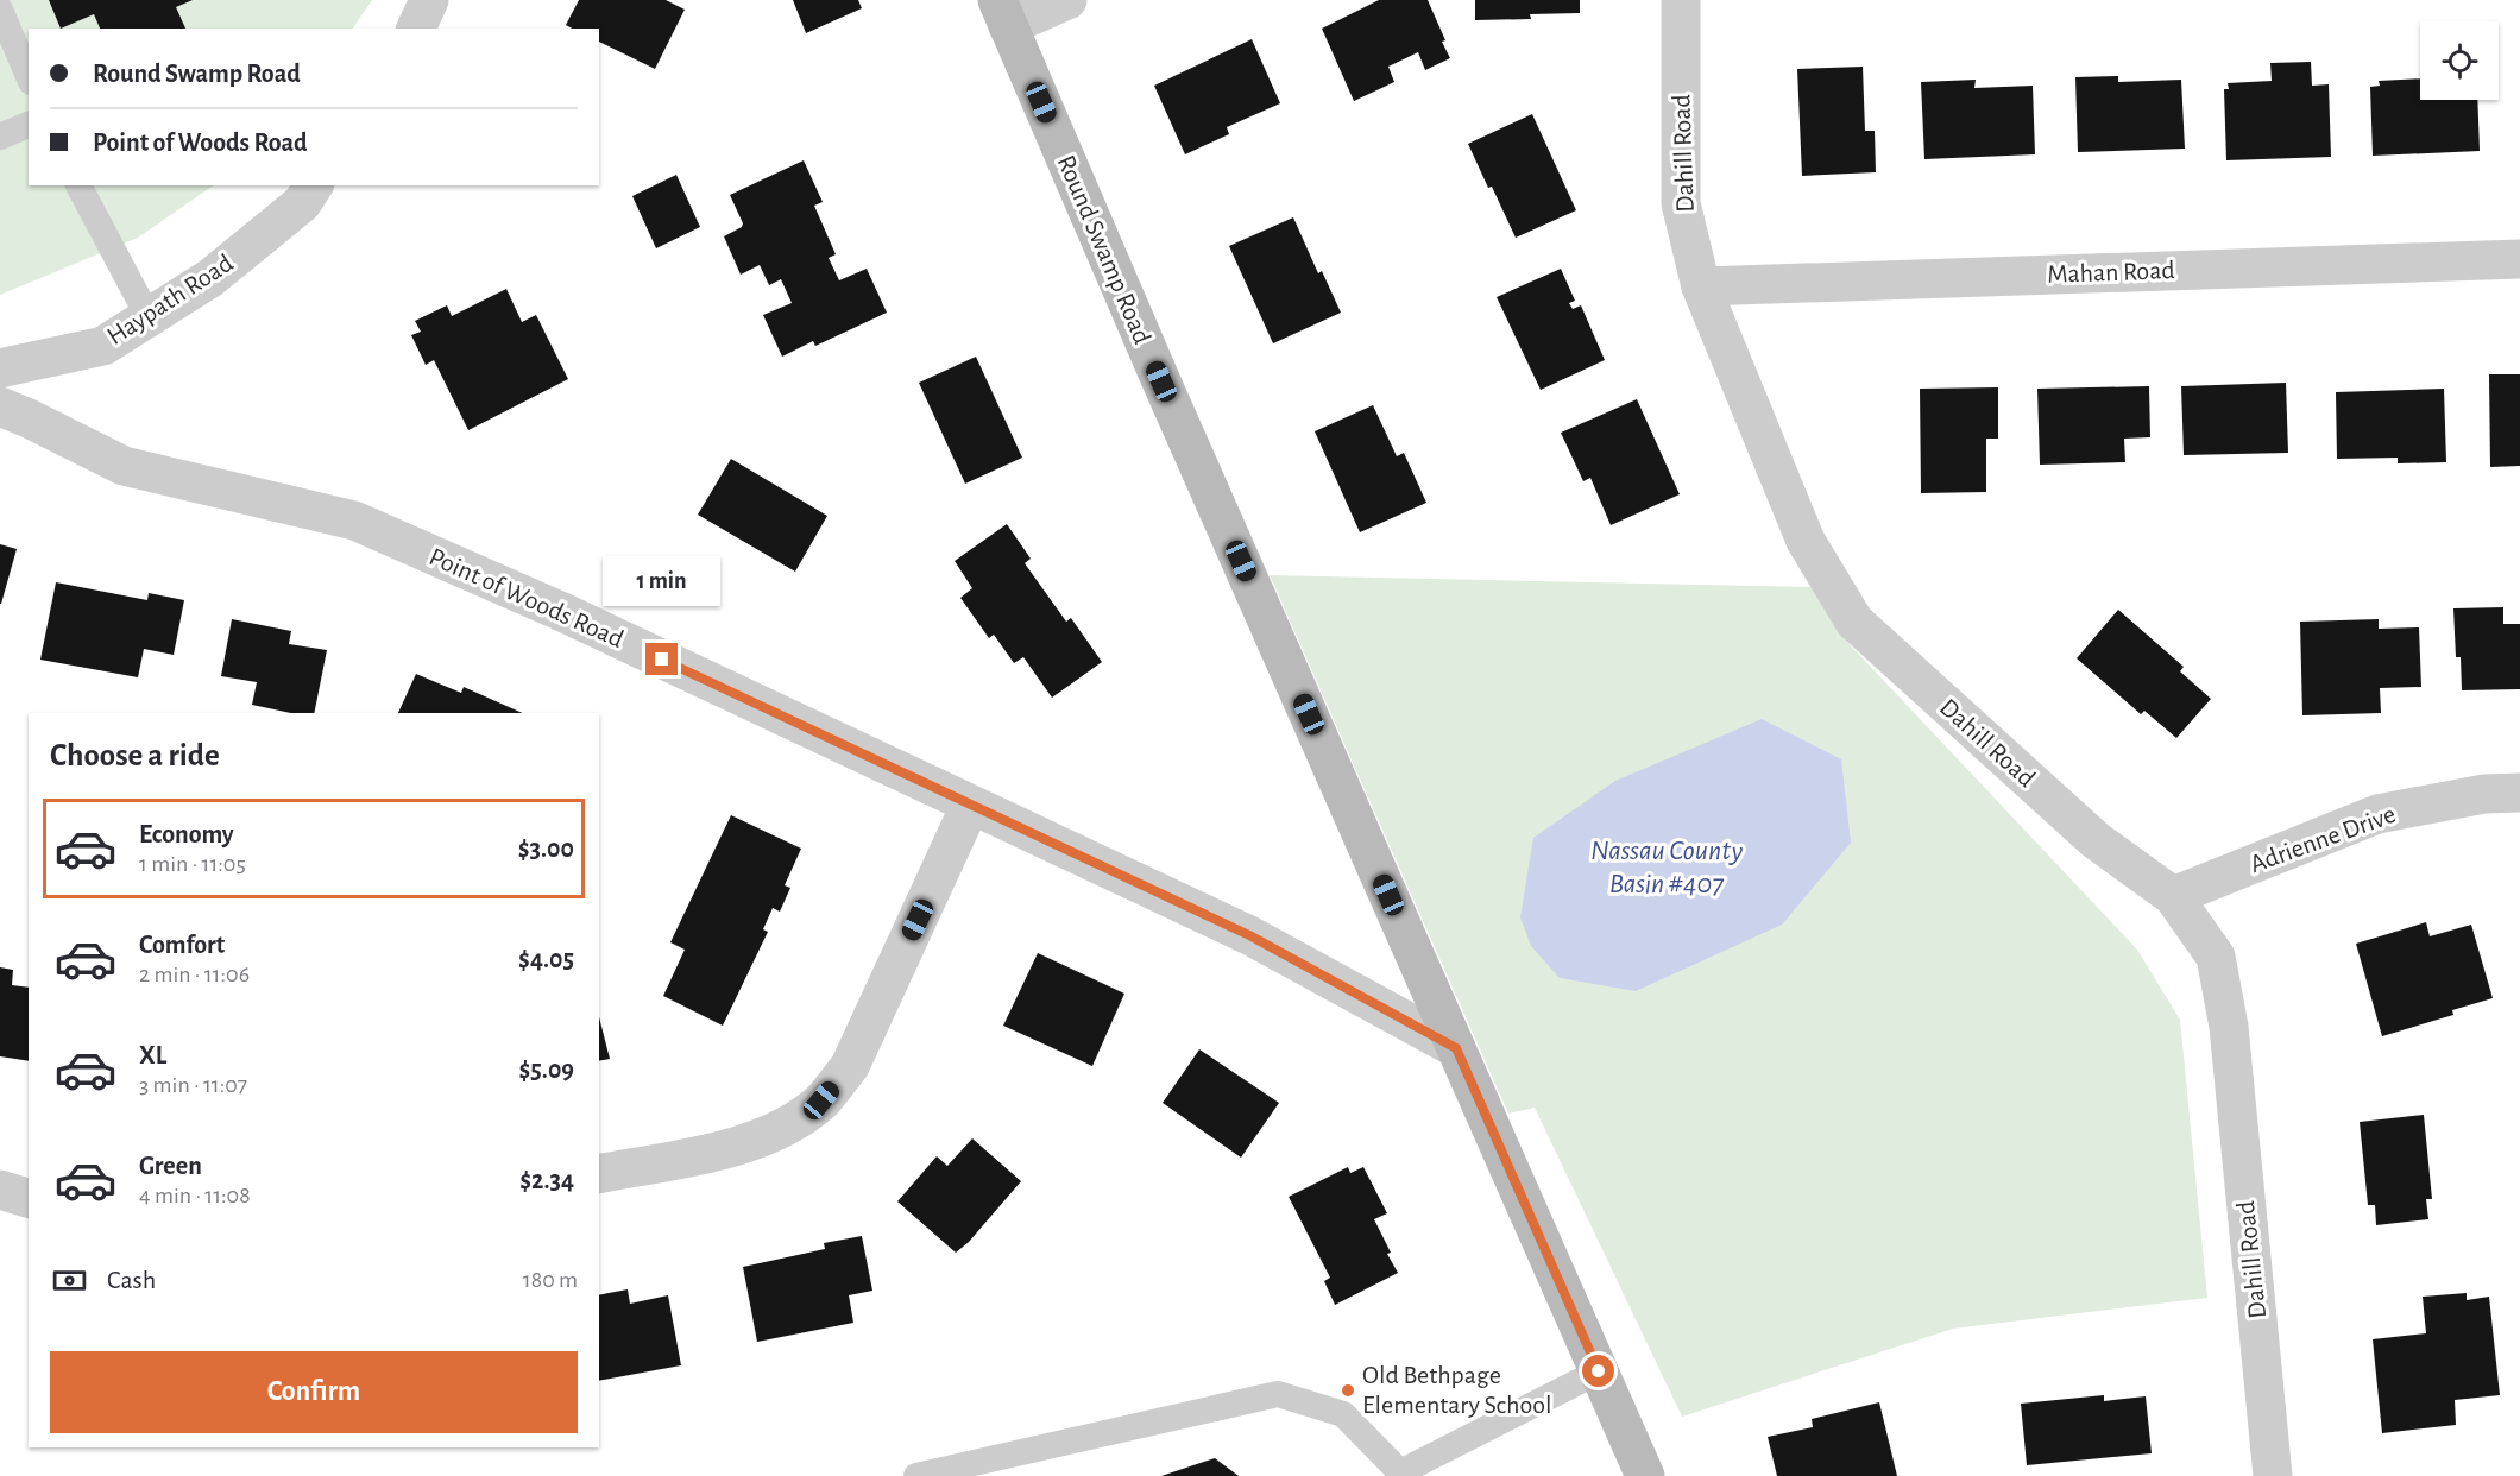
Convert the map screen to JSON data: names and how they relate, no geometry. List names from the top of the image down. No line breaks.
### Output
{"streets":{"main road":["Round Swamp Road"],"street":["Dahill Road","Mahan Road","Haypath Road","Point of Woods Road","Adrienne Drive"]},"crossings":[["Dahill Road","Mahan Road"],["Dahill Road","Adrienne Drive"],["Round Swamp Road","Point of Woods Road"]],"water":["Nassau County Basin #407"],"places":["Old Bethpage Elementary School"],"page":{"banner":["Round Swamp Road","Point of Woods Road"],"bubble":"1 min","heading":"Choose a ride","list":[{"name":"Economy","note":"1 min · 11:05","value":"$3.00"},{"name":"Comfort","note":"2 min · 11:06","value":"$4.05"},{"name":"XL","note":"3 min · 11:07","value":"$5.09"},{"name":"Green","note":"4 min · 11:08","value":"$2.34"}],"pay":["Cash","180 m"],"buttons":"Confirm"}}
